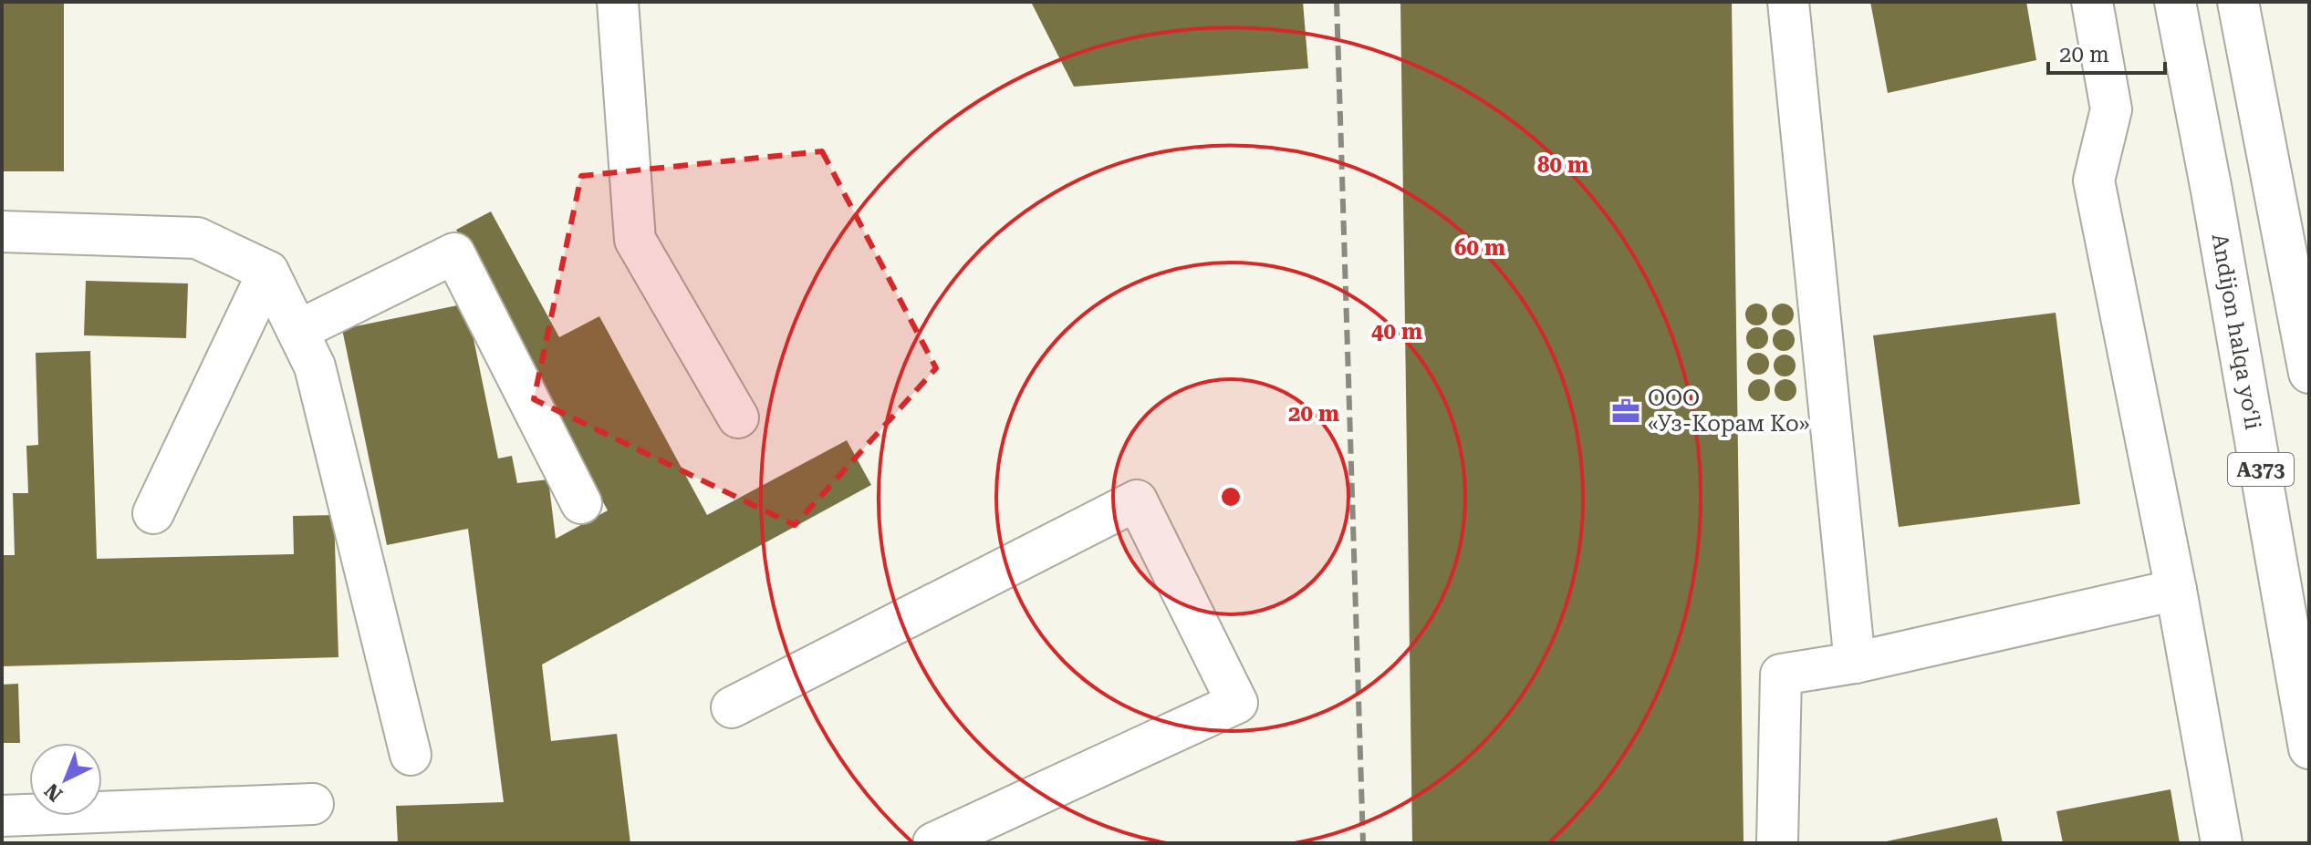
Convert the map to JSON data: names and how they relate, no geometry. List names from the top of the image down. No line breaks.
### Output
{"streets":{"main road":["Andijon halqa yo‘li","A373"]},"places":{"office":["ООО «Уз-Корам Ко»"]},"scale_bar":"20 m","north":"bottom left","rings":["80 m","60 m","40 m","20 m"]}
